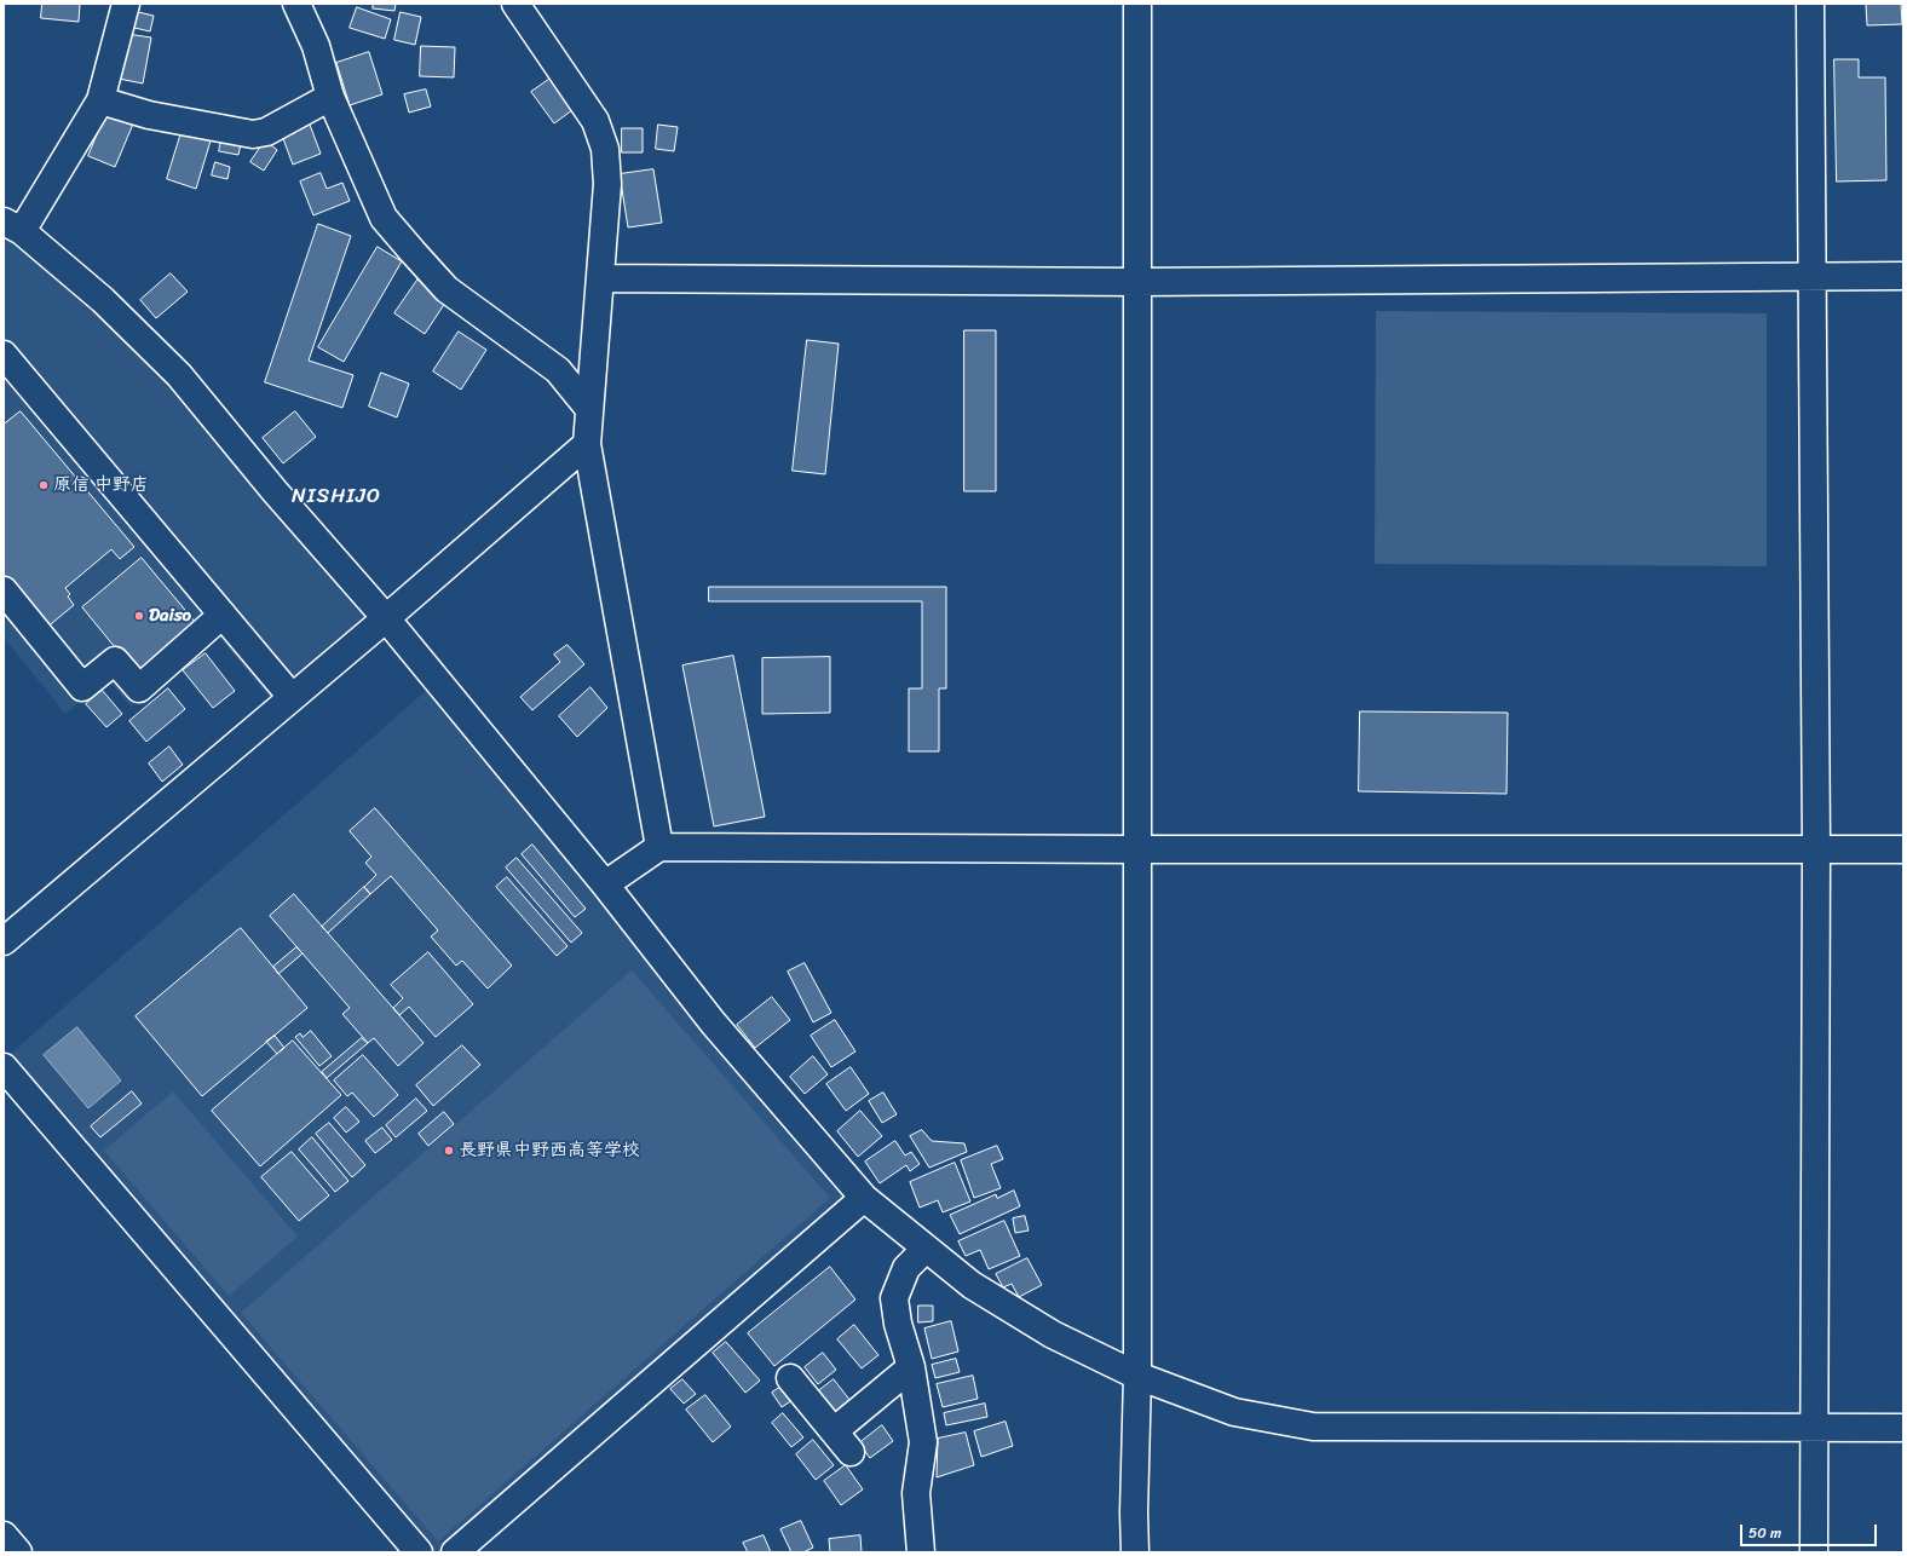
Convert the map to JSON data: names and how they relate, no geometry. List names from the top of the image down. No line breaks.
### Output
{"districts":["NISHIJO"],"places":["原信 中野店","Daiso","長野県中野西高等学校"],"scale_bar":"50 m"}
